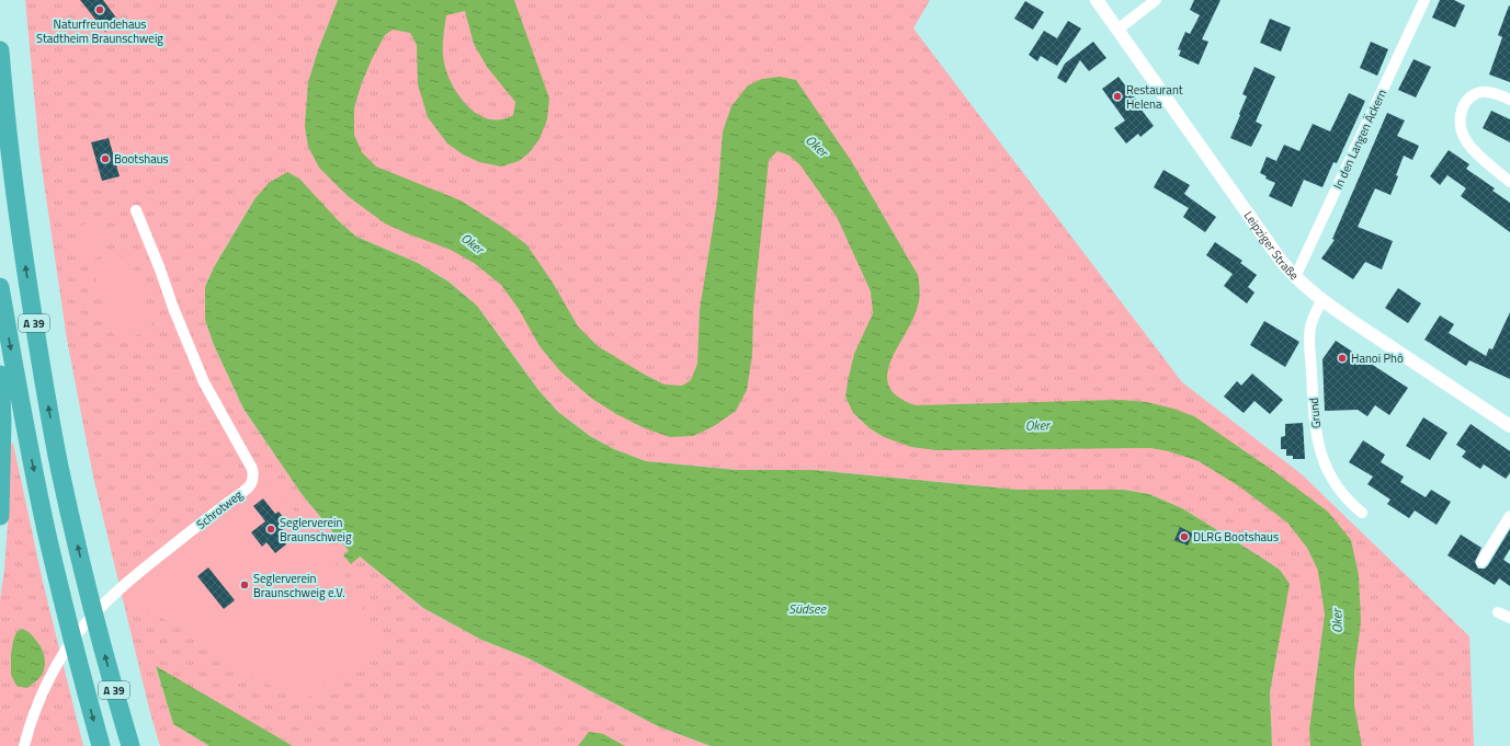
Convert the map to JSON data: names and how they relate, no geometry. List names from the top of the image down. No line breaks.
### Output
{"streets":{"highway":["A 39"],"street":["In den Langen Äckern","Leipziger Straße","Grund","Schrotweg"]},"crossings":[["In den Langen Äckern","Leipziger Straße"],["Leipziger Straße","Grund"]],"water":["Oker","Südsee"],"places":["Naturfreundehaus Stadtheim Braunschweig","Restaurant Helena","Bootshaus","Hanoi Phô","Seglerverein Braunschweig","DLRG Bootshaus","Seglerverein Braunschweig e.V."]}
